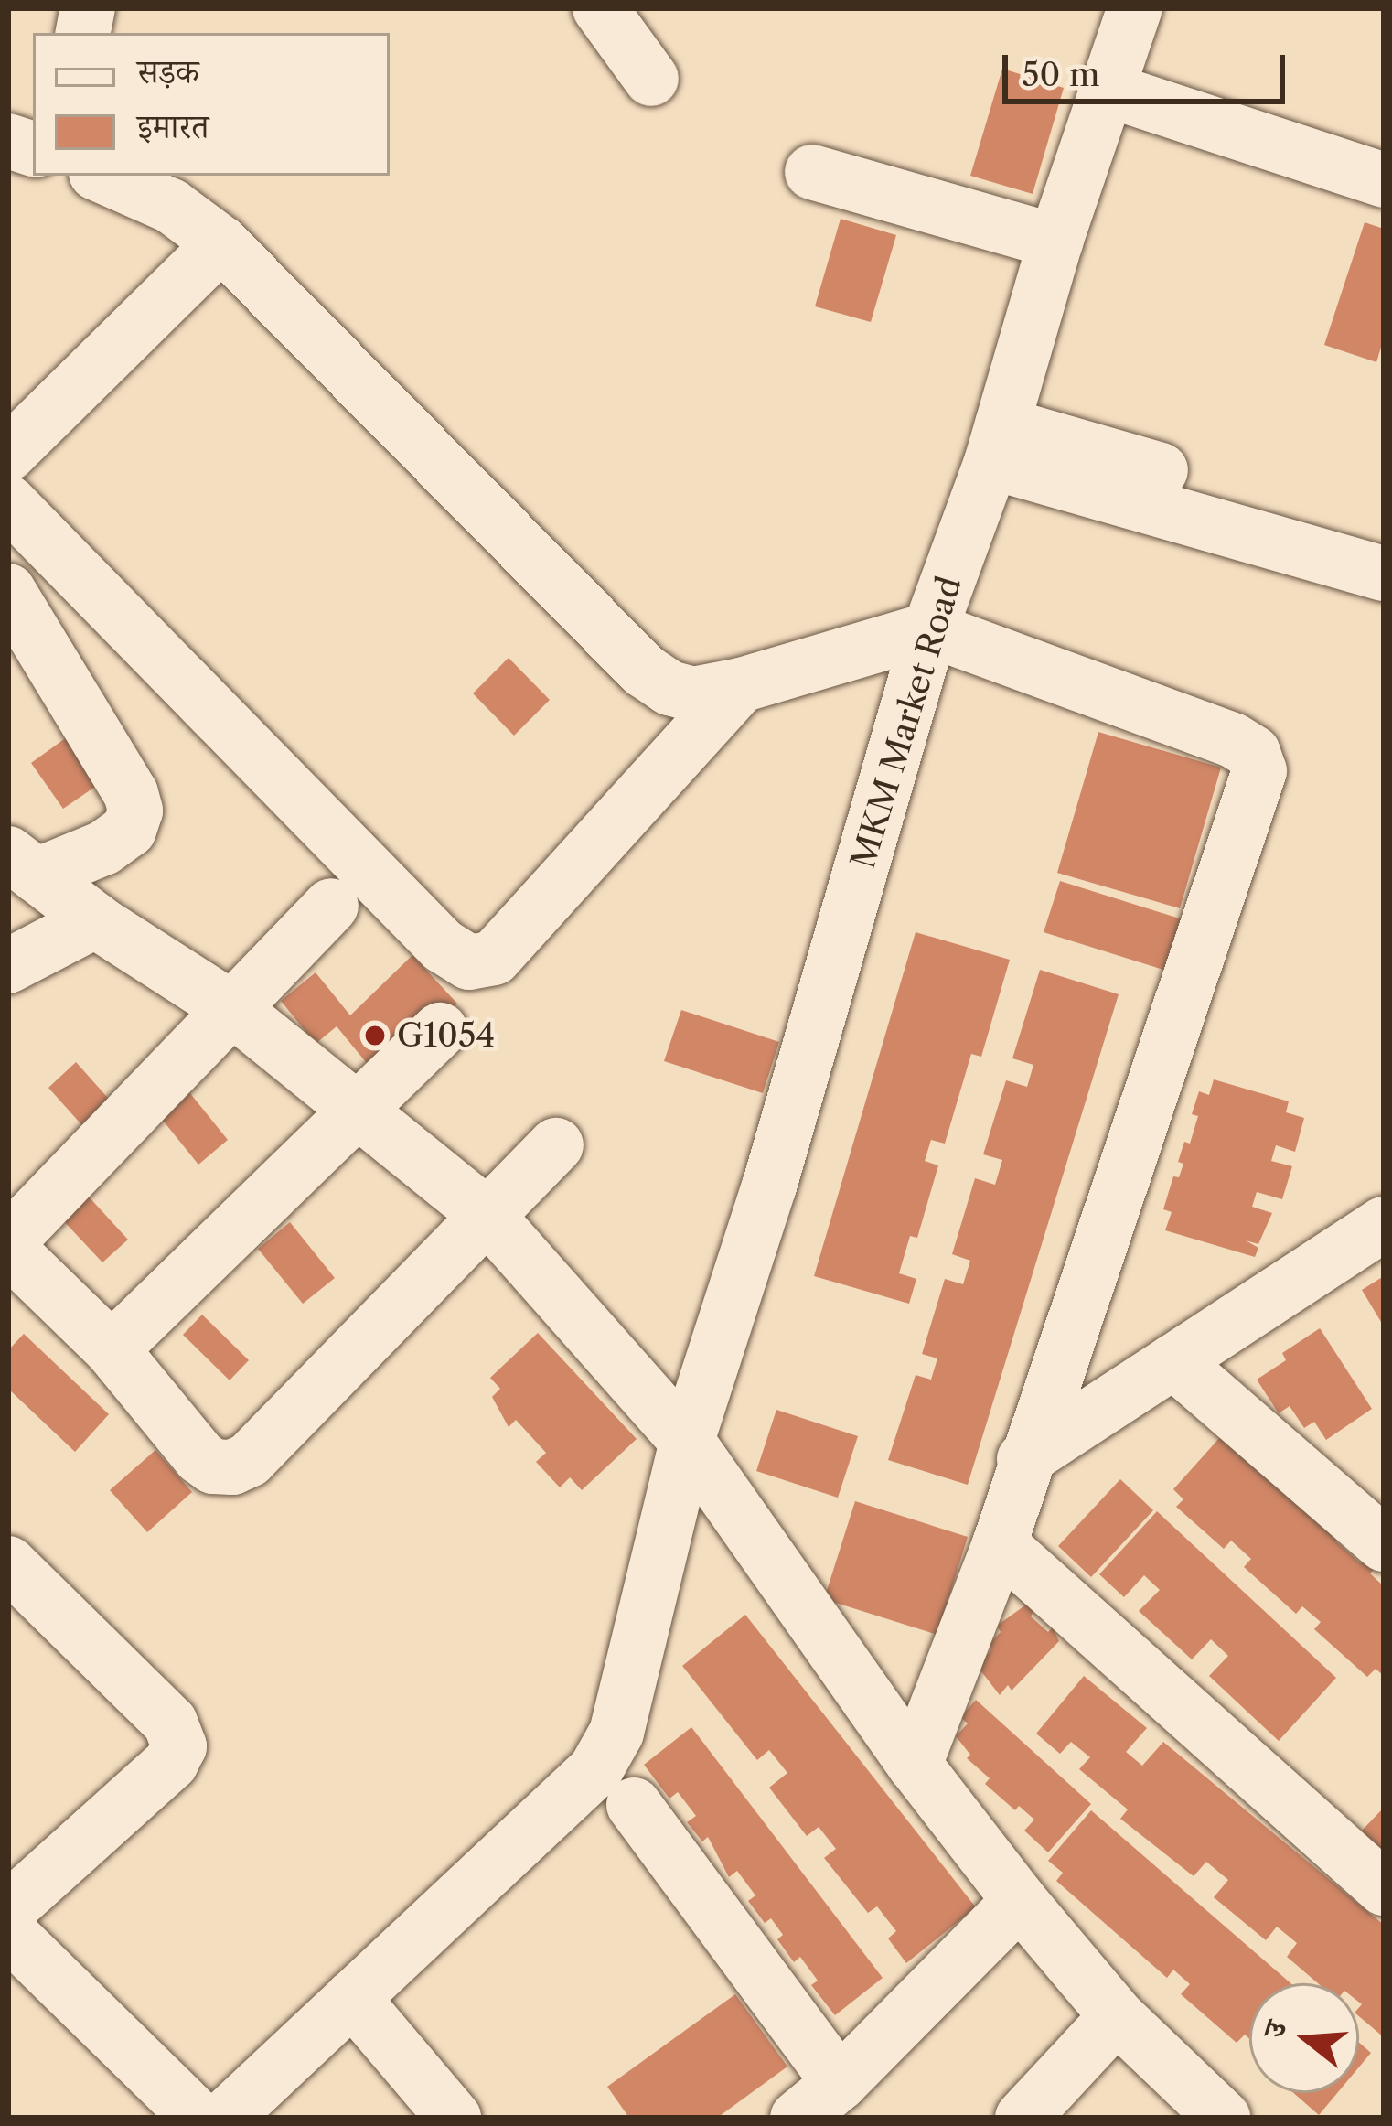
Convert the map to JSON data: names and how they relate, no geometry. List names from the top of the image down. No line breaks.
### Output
{"streets":{"street":["MKM Market Road"]},"places":["G1054"],"legend":["सड़क","इमारत"],"scale_bar":"50 m","north":"left"}
